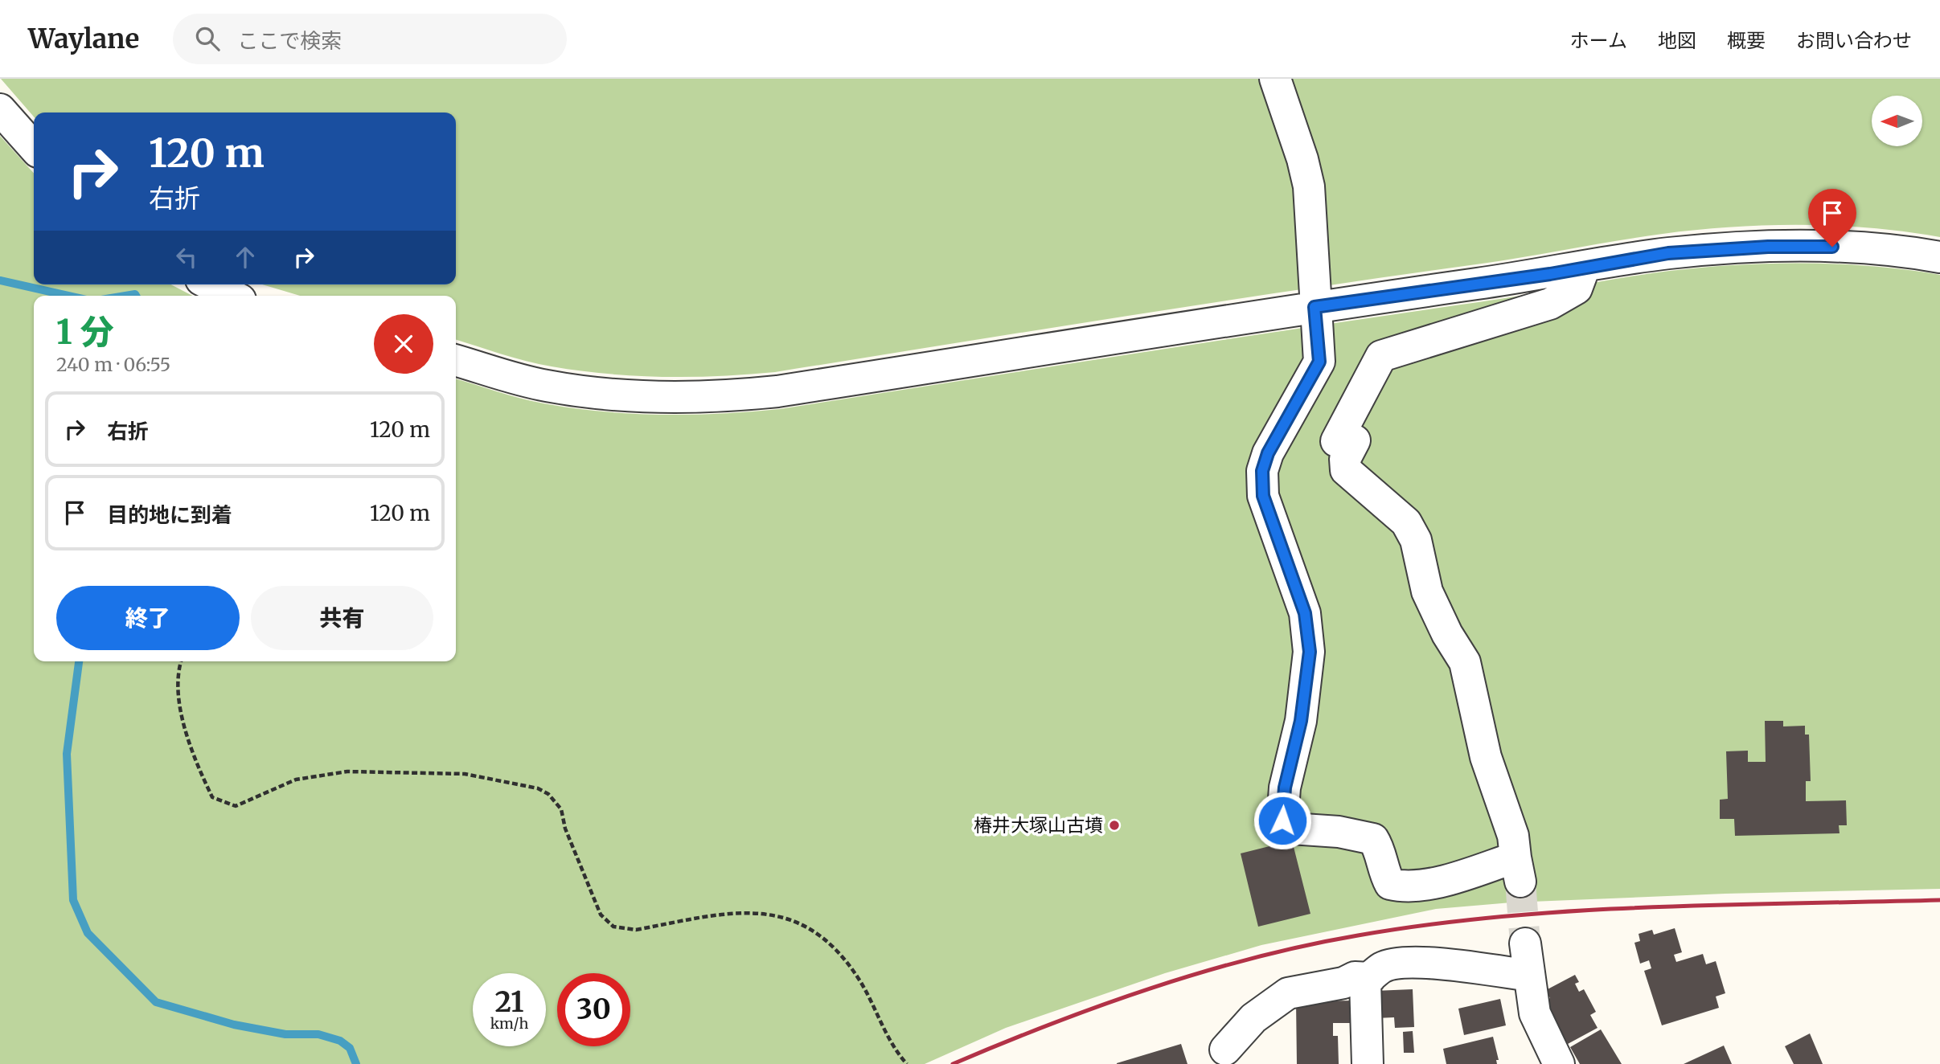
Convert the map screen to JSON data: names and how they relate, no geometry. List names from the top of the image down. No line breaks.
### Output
{"places":["椿井大塚山古墳"],"north":"left","page":{"header":"Waylane","search":"ここで検索","nav":["ホーム","地図","概要","お問い合わせ"],"turn":["120 m","右折"],"heading":["1 分","240 m · 06:55"],"list":[{"name":"右折","value":"120 m"},{"name":"目的地に到着","value":"120 m"}],"buttons":["終了","共有"],"speed":"21 km/h","limit":"30"}}
